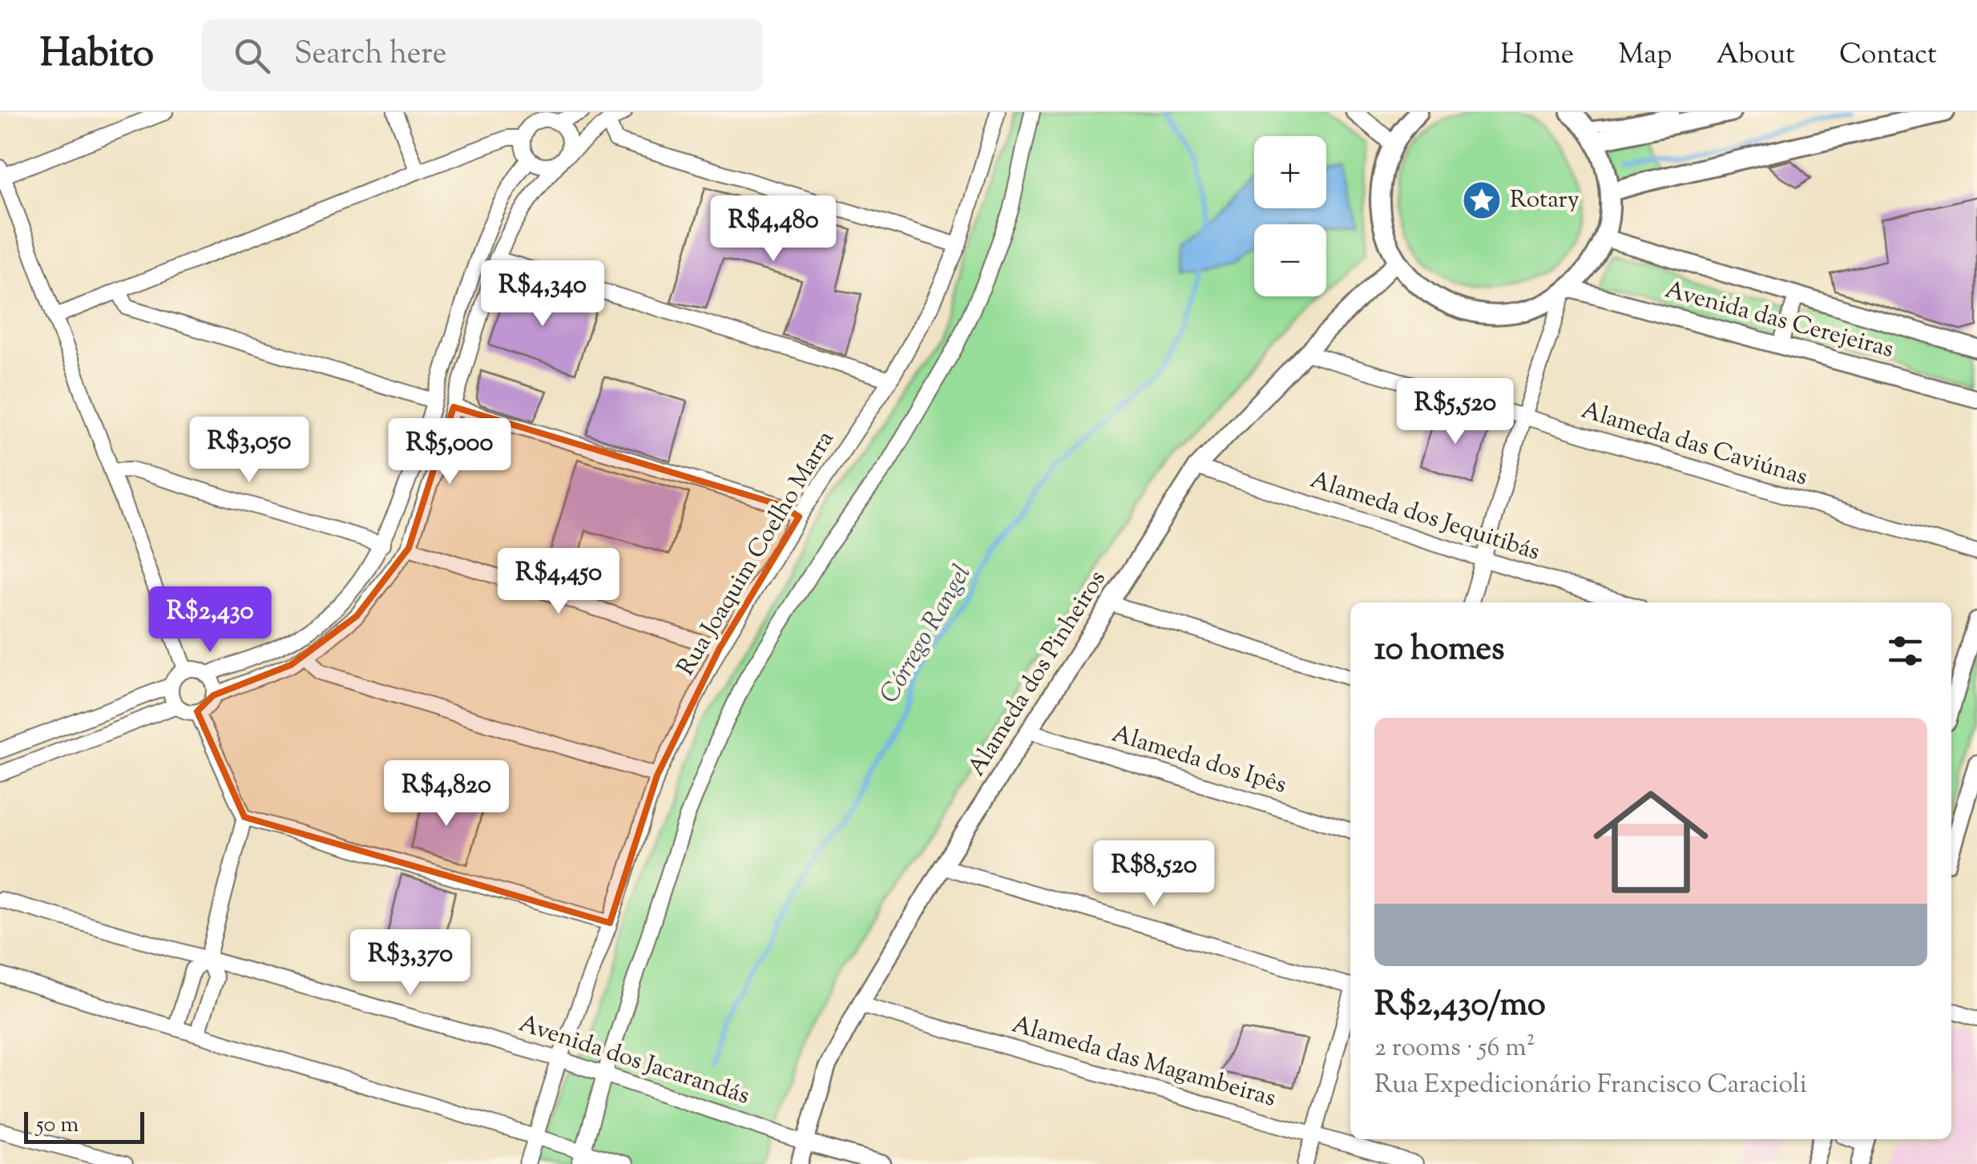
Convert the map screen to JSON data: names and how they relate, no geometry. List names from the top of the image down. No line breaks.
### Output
{"streets":{"street":["Avenida das Cerejeiras","Alameda das Caviúnas","Alameda dos Jequitibás","Rua Joaquim Coelho Marra","Alameda dos Pinheiros","Alameda dos Ipês","Avenida dos Jacarandás","Alameda das Magambeiras"]},"crossings":[["Alameda das Caviúnas","Alameda dos Pinheiros"],["Alameda dos Jequitibás","Alameda dos Pinheiros"],["Rua Joaquim Coelho Marra","Avenida dos Jacarandás"],["Alameda dos Pinheiros","Alameda dos Ipês"],["Alameda dos Pinheiros","Avenida dos Jacarandás"],["Alameda dos Pinheiros","Alameda das Magambeiras"]],"water":["Córrego Rangel"],"places":{"place":["Rotary"]},"scale_bar":"50 m","page":{"header":"Habito","search":"Search here","nav":["Home","Map","About","Contact"],"map_buttons":["+","−"],"price":["R$4,480","R$4,340","R$5,520","R$3,050","R$5,000","R$4,450","R$2,430","R$4,820","R$8,520","R$3,370"],"heading":"10 homes","list":[{"name":"R$2,430/mo","note":"2 rooms · 56 m² · Rua Expedicionário Francisco Caracioli"}],"scale":"50 m"}}
